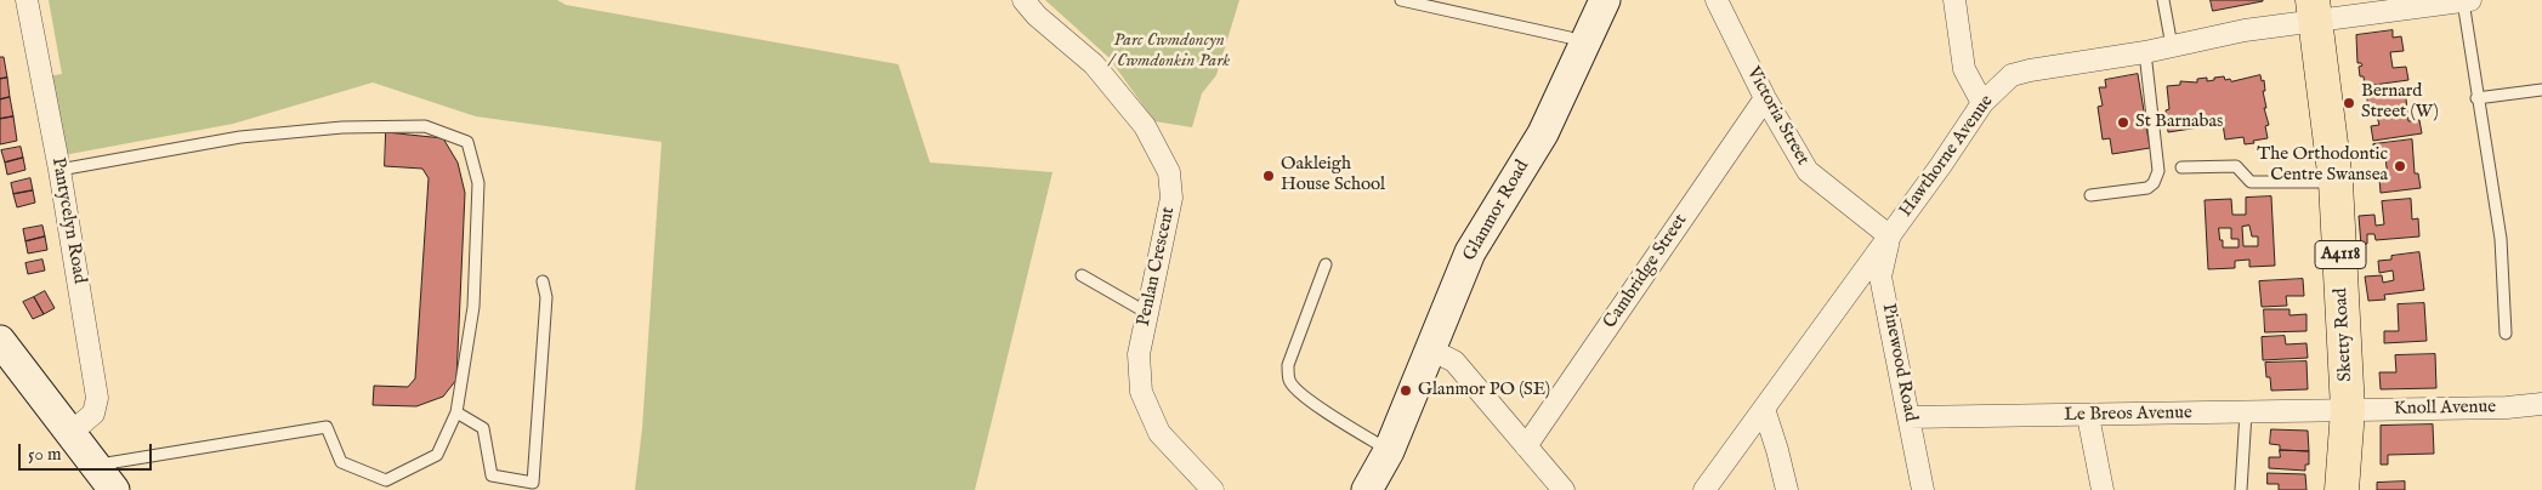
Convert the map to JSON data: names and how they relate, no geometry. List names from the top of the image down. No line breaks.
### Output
{"streets":{"main road":["A4118","Sketty Road"],"street":["Victoria Street","Hawthorne Avenue","Glanmor Road","Pantycelyn Road","Penlan Crescent","Cambridge Street","Pinewood Road","Knoll Avenue","Le Breos Avenue"]},"crossings":[["Victoria Street","Hawthorne Avenue"],["Victoria Street","Cambridge Street"],["Victoria Street","Pinewood Road"],["Hawthorne Avenue","Sketty Road"],["Hawthorne Avenue","Pinewood Road"],["Sketty Road","Knoll Avenue"],["Sketty Road","Le Breos Avenue"],["Pinewood Road","Le Breos Avenue"],["Knoll Avenue","Le Breos Avenue"]],"parks":["Parc Cwmdoncyn / Cwmdonkin Park"],"places":["Bernard Street (W)","St Barnabas","The Orthodontic Centre Swansea","Oakleigh House School","Glanmor PO (SE)"],"scale_bar":"50 m"}
